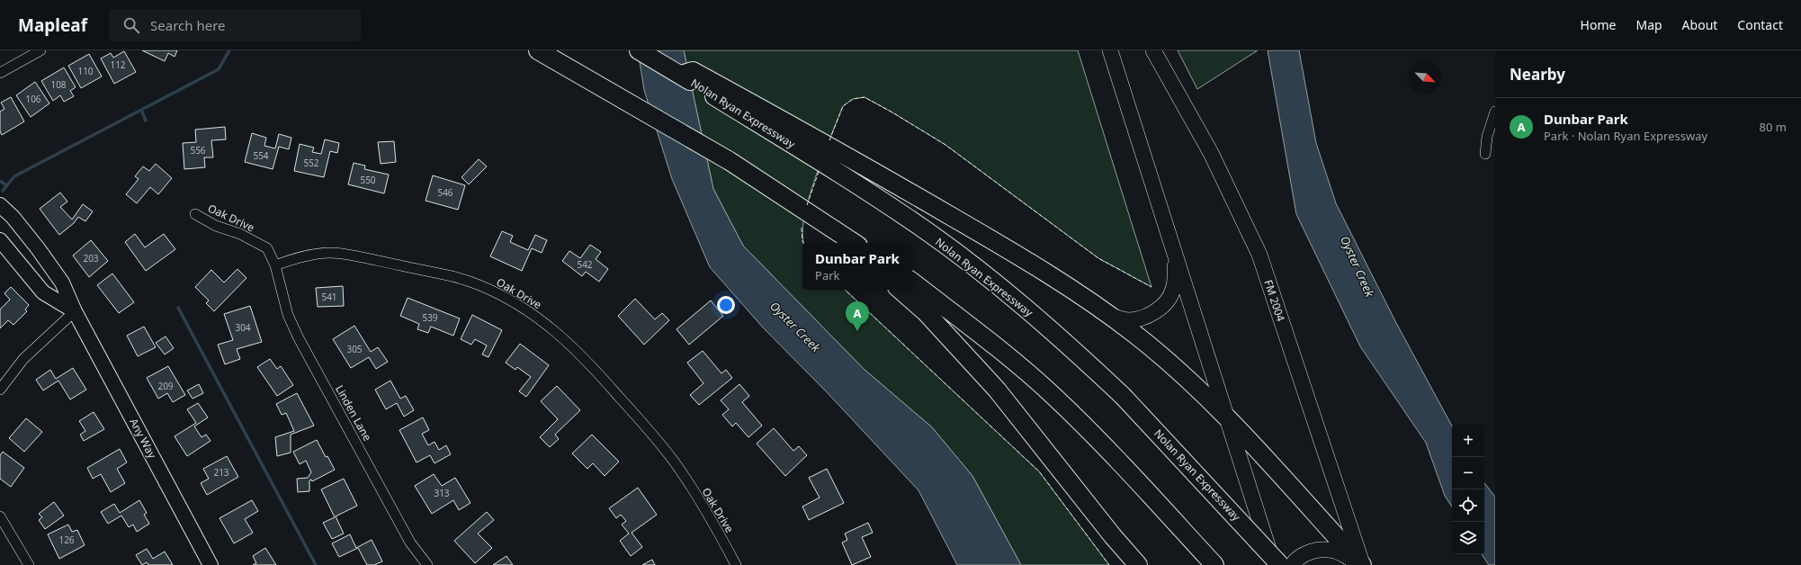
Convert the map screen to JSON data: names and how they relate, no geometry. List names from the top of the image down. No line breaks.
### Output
{"streets":{"highway":["Nolan Ryan Expressway"],"main road":["FM 2004"],"street":["Oak Drive","Linden Lane","Any Way"]},"crossings":[["Oak Drive","Linden Lane"]],"water":["Oyster Creek"],"house_numbers":["112","110","108","106","556","554","552","550","546","203","542","541","539","304","305","209","213","313","126"],"north":"bottom right","page":{"header":"Mapleaf","search":"Search here","nav":["Home","Map","About","Contact"],"heading":"Nearby","list":[{"mark":"A","name":"Dunbar Park","note":"Park · Nolan Ryan Expressway","value":"80 m"}],"popup":["Dunbar Park","Park"],"pins":"A","map_buttons":["+","−"]}}
